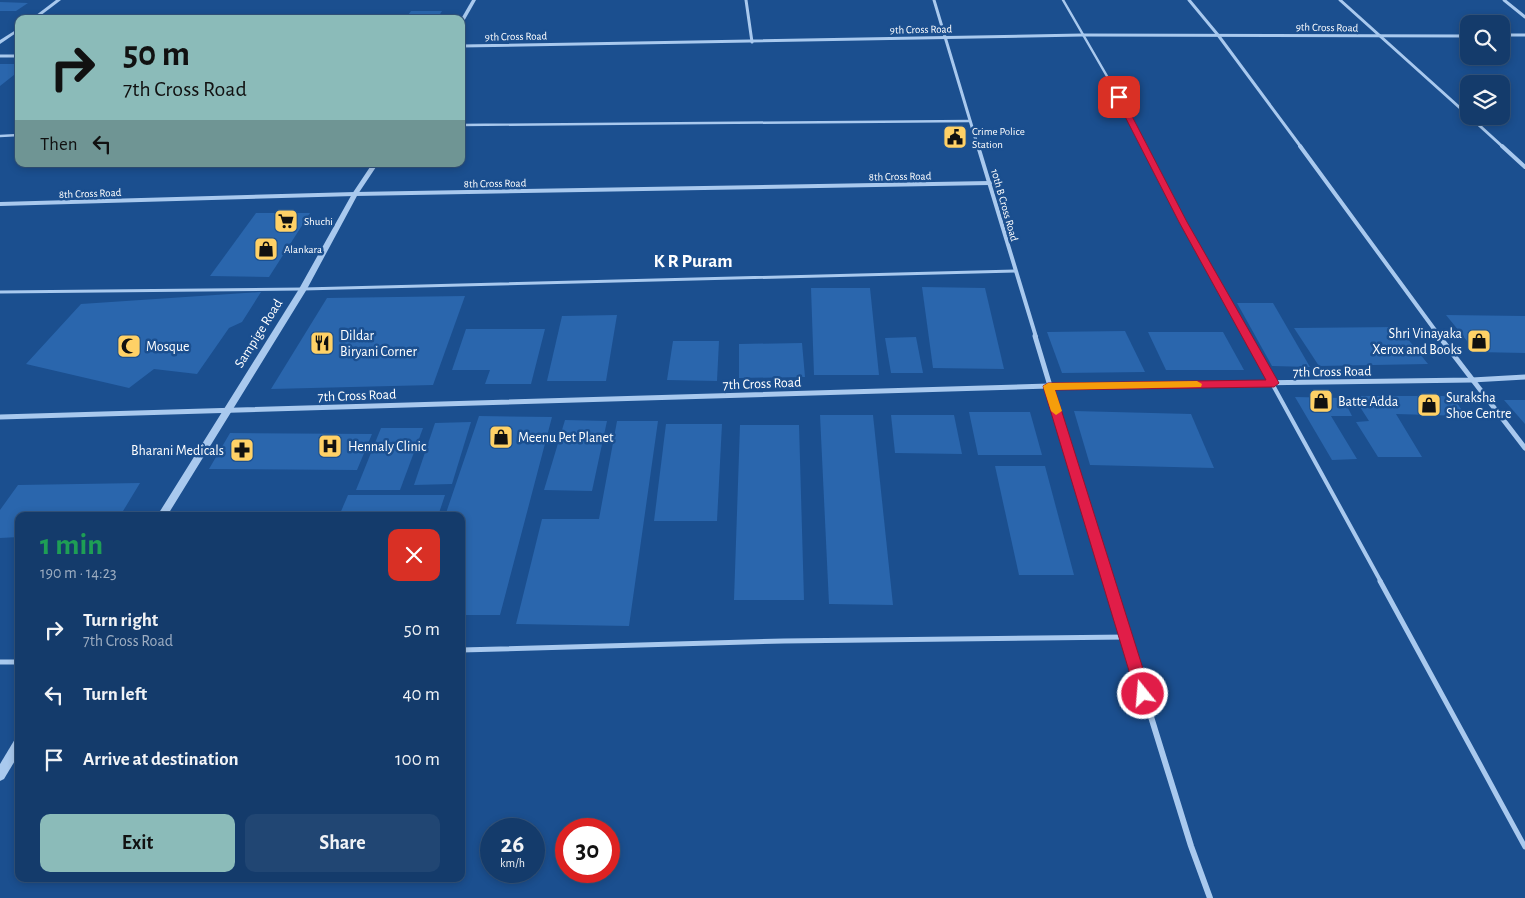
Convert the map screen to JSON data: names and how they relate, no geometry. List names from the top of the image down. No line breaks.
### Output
{"streets":{"street":["9th Cross Road","8th Cross Road","10th B Cross Road","Sampige Road","7th Cross Road"]},"crossings":[["9th Cross Road","10th B Cross Road"],["8th Cross Road","10th B Cross Road"],["8th Cross Road","Sampige Road"],["10th B Cross Road","7th Cross Road"],["Sampige Road","7th Cross Road"]],"districts":["K R Puram"],"places":{"public building":["Crime Police Station"],"supermarket":["Shuchi"],"shop":["Alankara","Shri Vinayaka Xerox and Books","Batte Adda","Suraksha Shoe Centre","Meenu Pet Planet"],"restaurant":["Dildar Biryani Corner"],"mosque":["Mosque"],"hospital":["Hennaly Clinic"],"pharmacy":["Bharani Medicals"]},"page":{"turn":["50 m","7th Cross Road"],"then":"Then","heading":["1 min","190 m · 14:23"],"list":[{"name":"Turn right","note":"7th Cross Road","value":"50 m"},{"name":"Turn left","value":"40 m"},{"name":"Arrive at destination","value":"100 m"}],"buttons":["Exit","Share"],"speed":"26 km/h","limit":"30"}}
